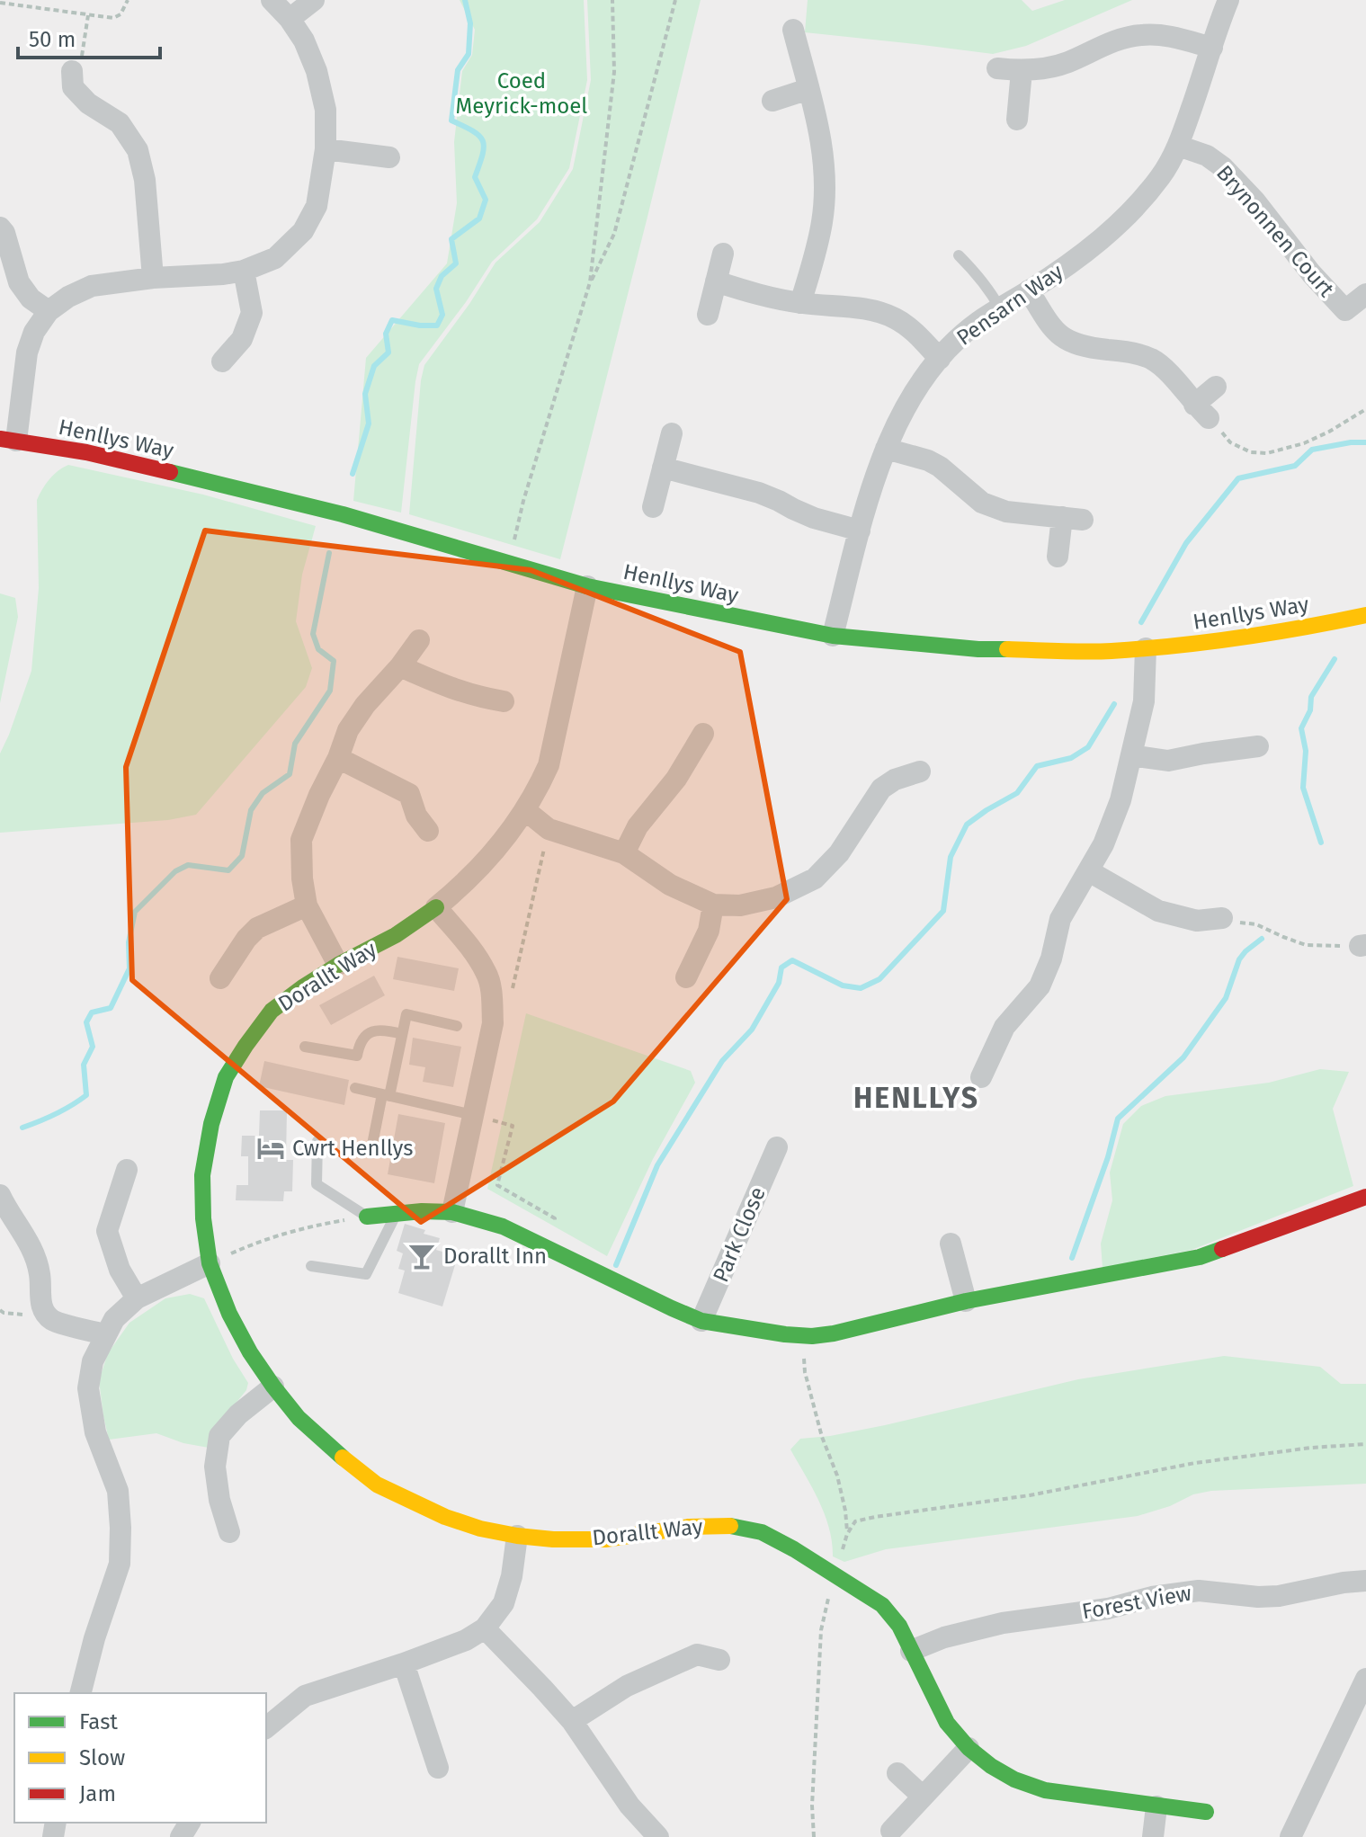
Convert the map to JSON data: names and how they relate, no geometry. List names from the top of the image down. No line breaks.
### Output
{"streets":{"street":["Brynonnen Court","Pensarn Way","Henllys Way","Dorallt Way","Park Close","Forest View"]},"crossings":[["Brynonnen Court","Pensarn Way"],["Pensarn Way","Henllys Way"],["Dorallt Way","Forest View"]],"districts":["HENLLYS"],"parks":["Coed Meyrick-moel"],"places":{"hotel":["Cwrt Henllys"],"bar":["Dorallt Inn"]},"legend":["Fast","Slow","Jam"],"scale_bar":"50 m"}
